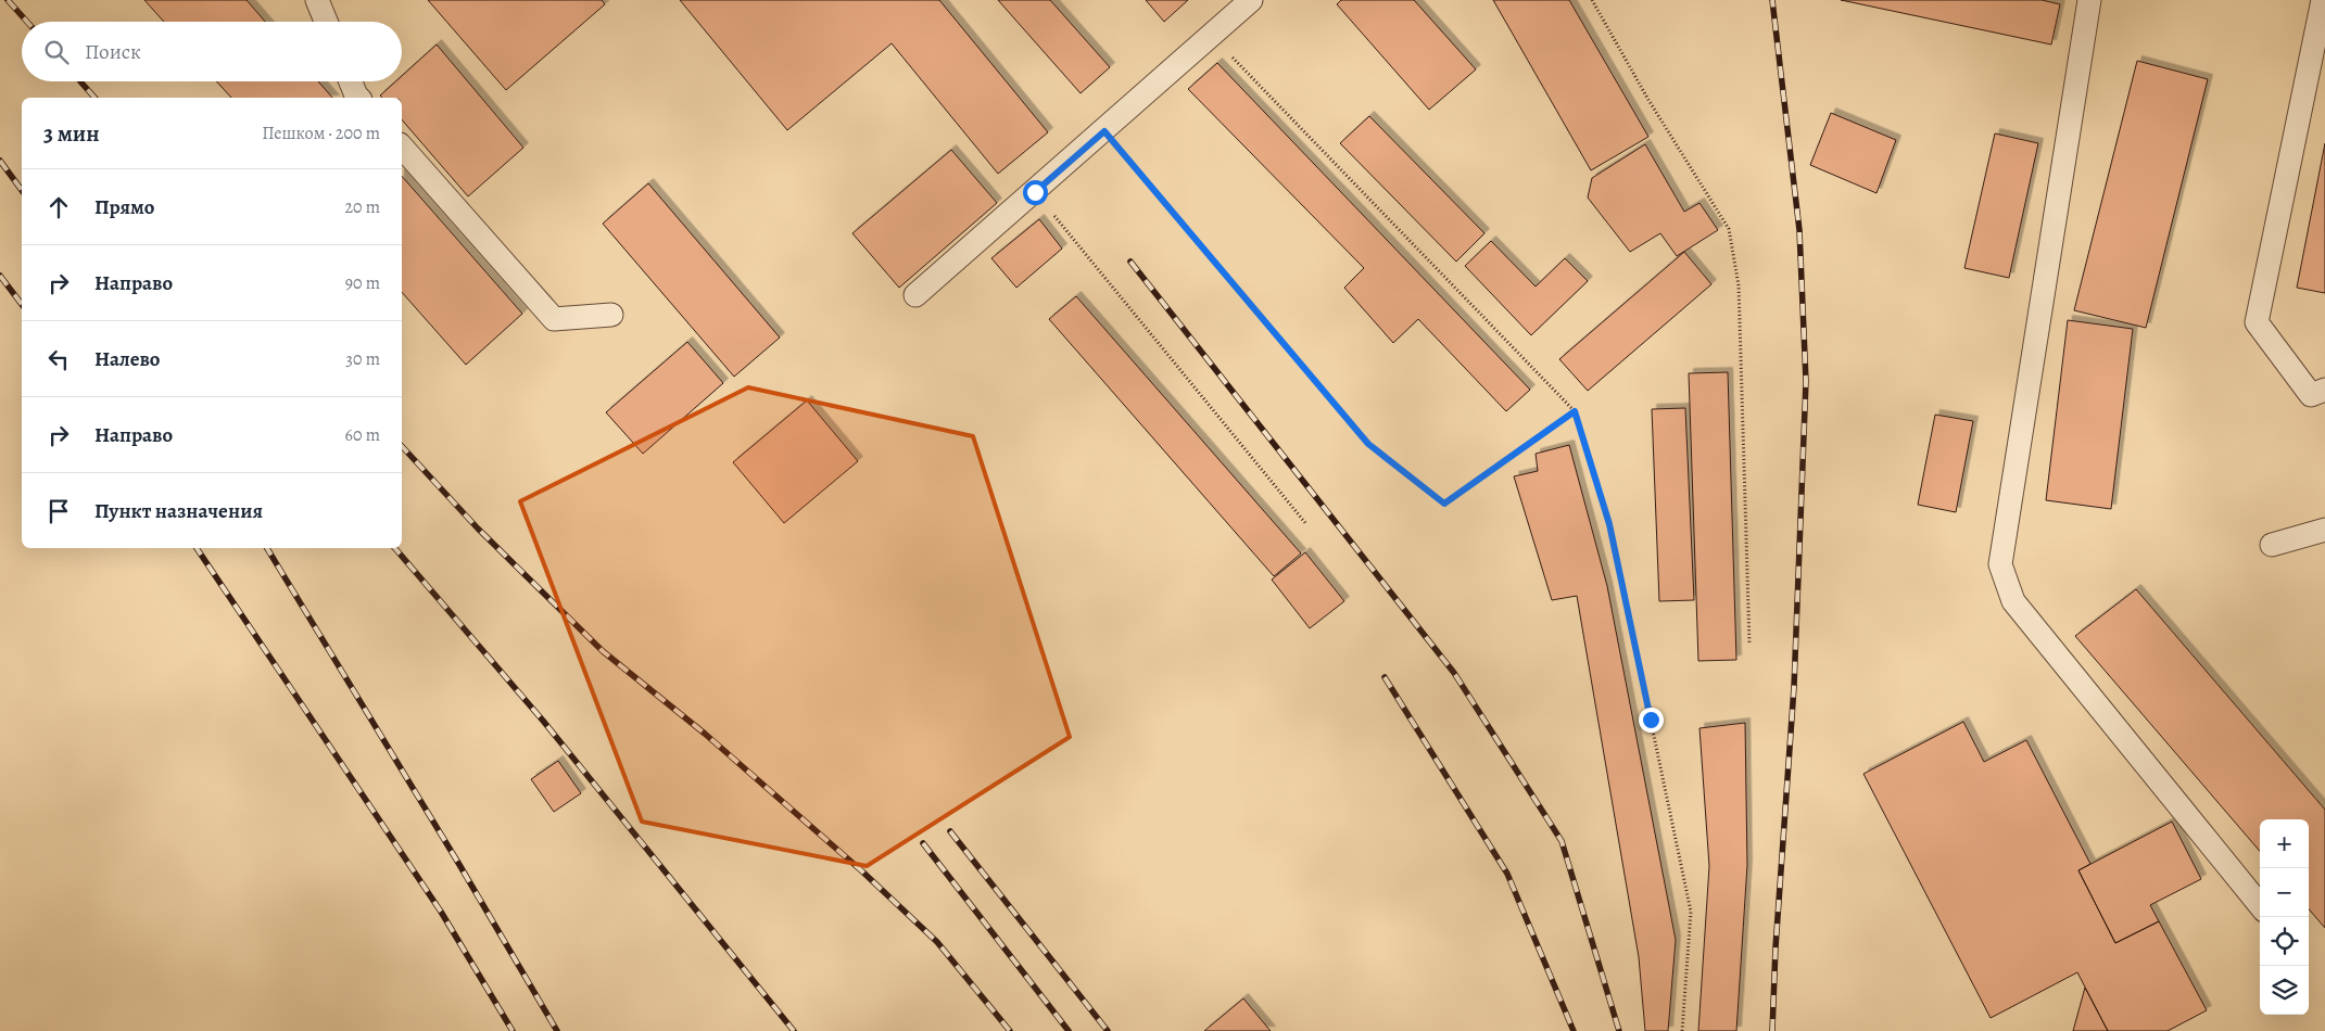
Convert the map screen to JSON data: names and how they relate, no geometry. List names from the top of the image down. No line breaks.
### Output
{"page":{"search":"Поиск","heading":["3 мин","Пешком · 200 m"],"list":[["Прямо","20 m"],["Направо","90 m"],["Налево","30 m"],["Направо","60 m"],"Пункт назначения"],"map_buttons":["+","−"]}}
